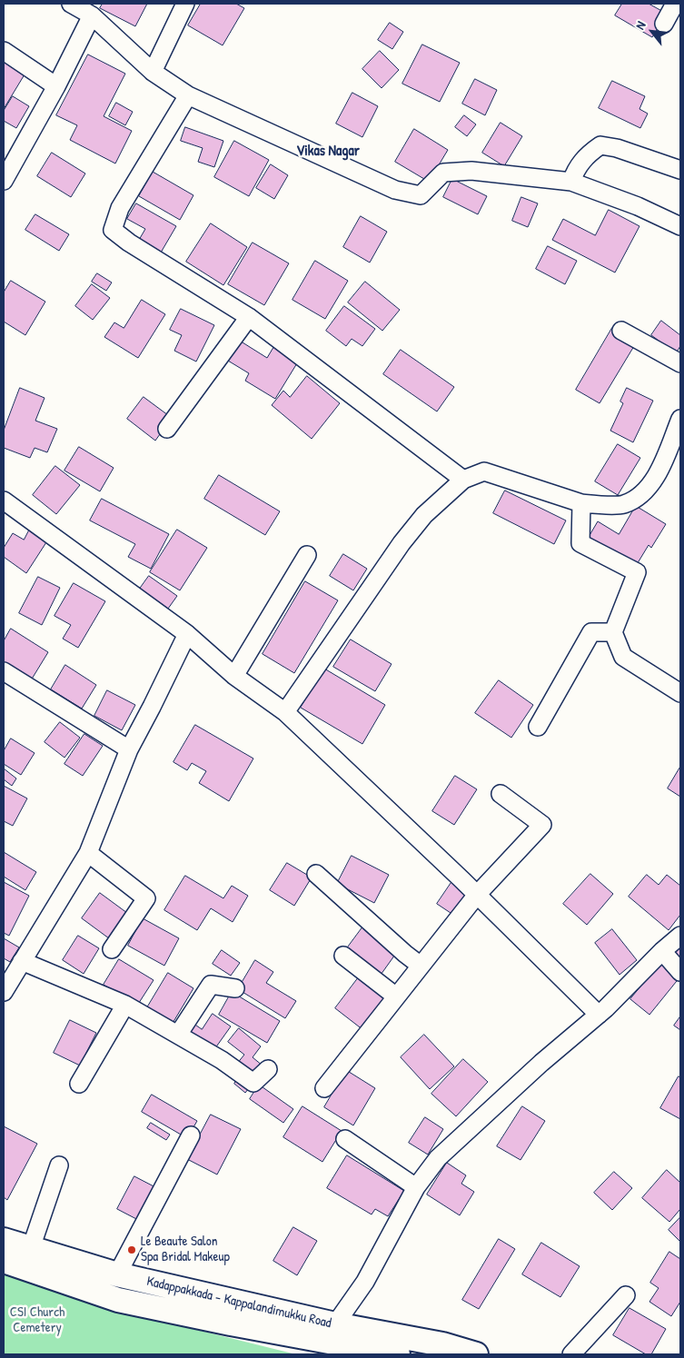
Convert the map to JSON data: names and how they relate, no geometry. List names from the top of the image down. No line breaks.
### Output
{"streets":{"main road":["Kadappakkada - Kappalandimukku Road"]},"districts":["Vikas Nagar"],"parks":["CSI Church Cemetery"],"places":["Le Beaute Salon Spa Bridal Makeup"],"north":"top left"}
